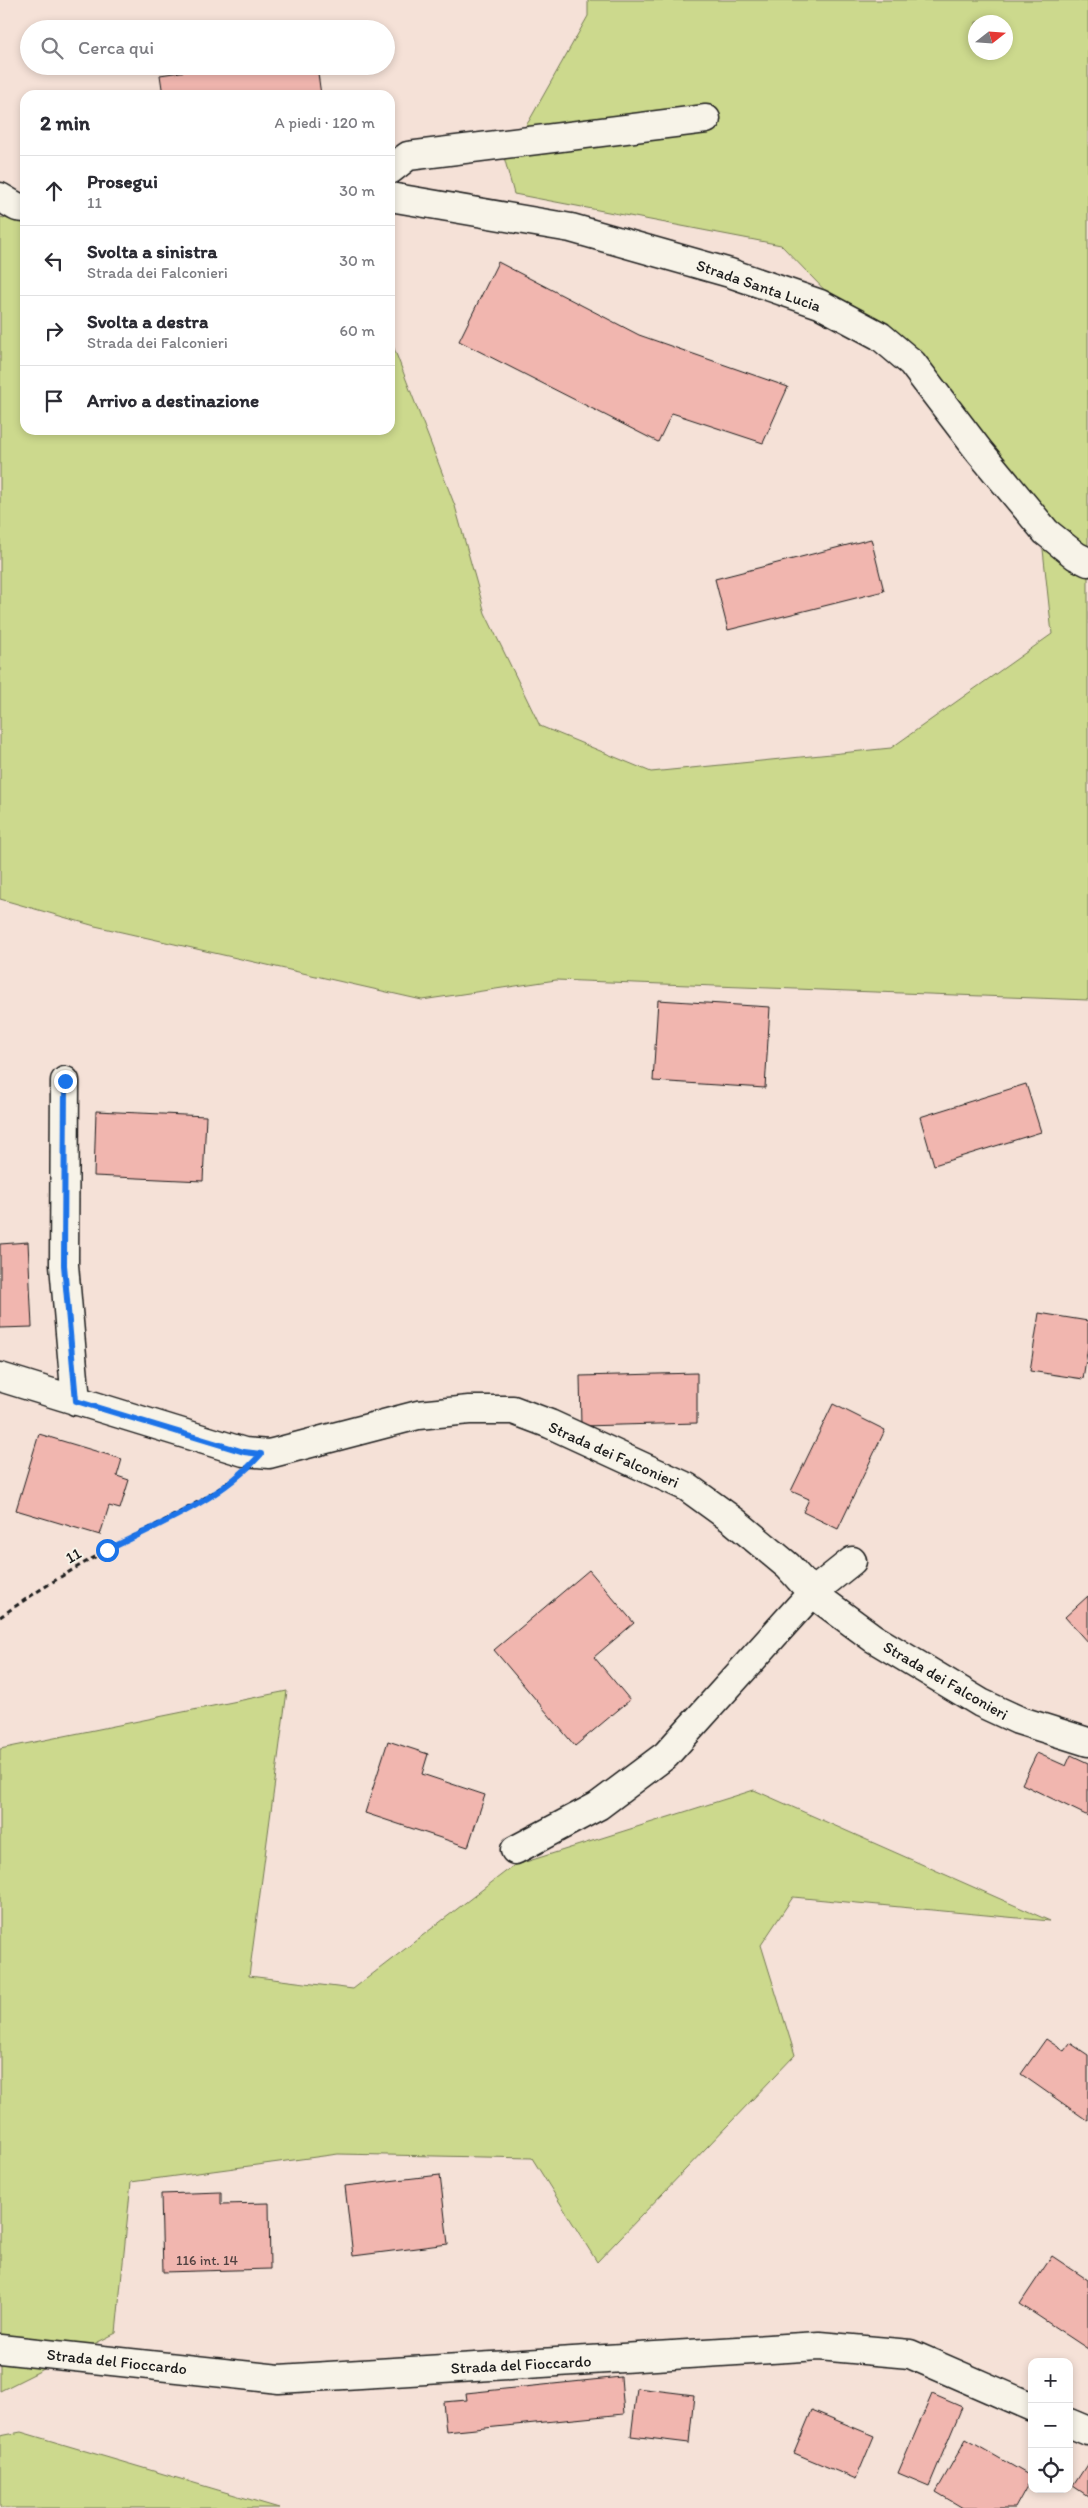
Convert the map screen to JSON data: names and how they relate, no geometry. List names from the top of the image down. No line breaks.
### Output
{"streets":{"street":["Strada Santa Lucia","Strada dei Falconieri","Strada del Fioccardo"],"path":["11"]},"crossings":[["Strada dei Falconieri","11"]],"house_numbers":["116 int. 14"],"north":"right","page":{"search":"Cerca qui","heading":["2 min","A piedi · 120 m"],"list":[["Prosegui","11","30 m"],["Svolta a sinistra","Strada dei Falconieri","30 m"],["Svolta a destra","Strada dei Falconieri","60 m"],"Arrivo a destinazione"],"map_buttons":["+","−"]}}
